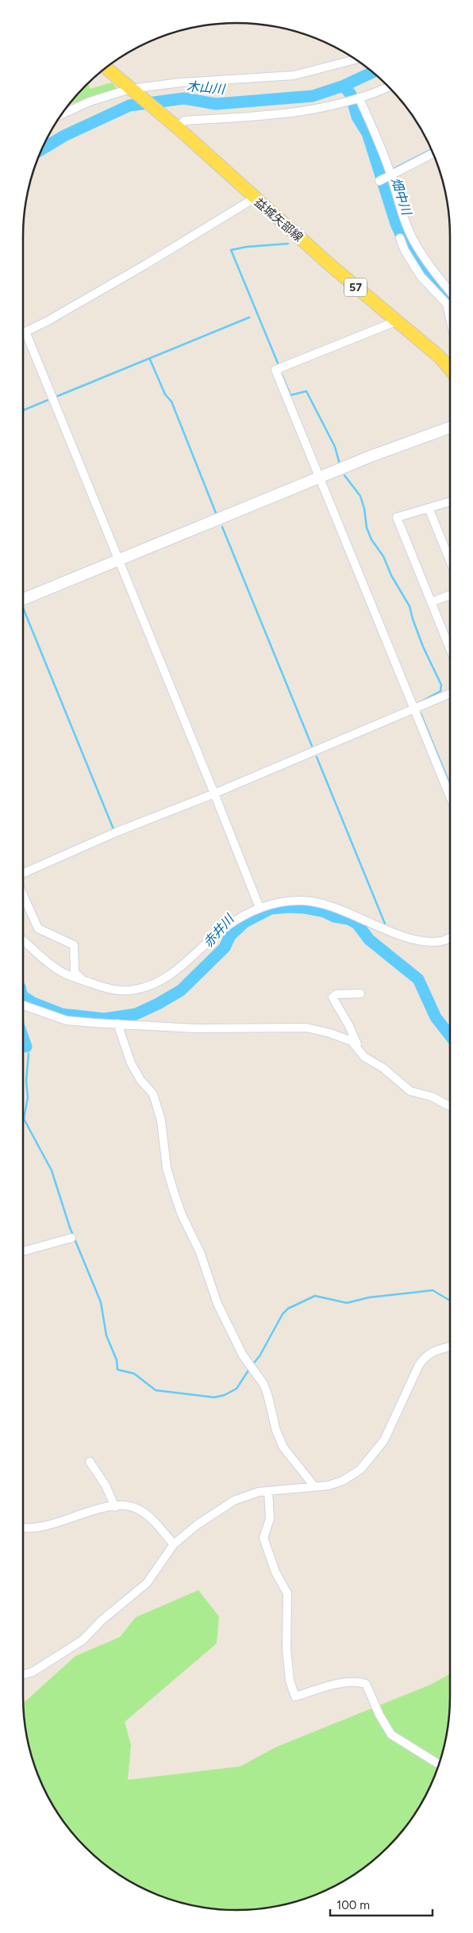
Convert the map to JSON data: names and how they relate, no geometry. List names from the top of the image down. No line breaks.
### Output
{"streets":{"main road":["益城矢部線","57"]},"water":["木山川","畑中川","赤井川"],"scale_bar":"100 m"}
